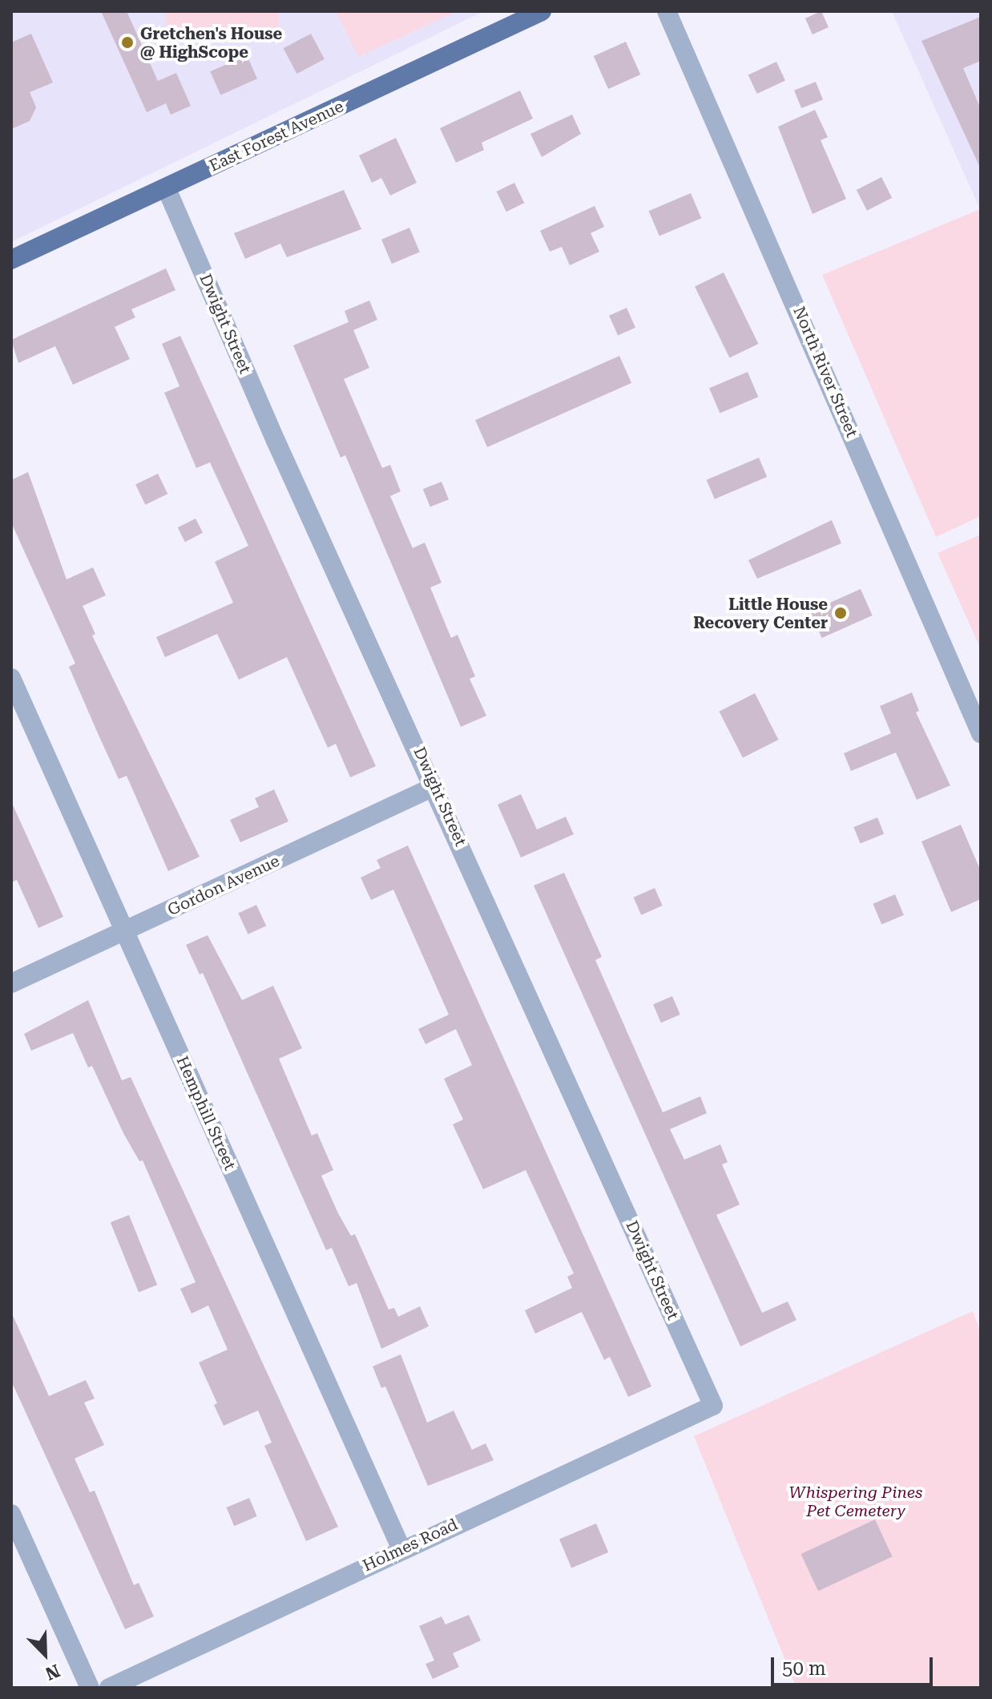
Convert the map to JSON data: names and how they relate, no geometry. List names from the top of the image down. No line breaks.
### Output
{"streets":{"main road":["East Forest Avenue"],"street":["Dwight Street","North River Street","Gordon Avenue","Hemphill Street","Holmes Road"]},"crossings":[["East Forest Avenue","Dwight Street"],["Dwight Street","Gordon Avenue"],["Dwight Street","Holmes Road"],["Gordon Avenue","Hemphill Street"],["Hemphill Street","Holmes Road"]],"parks":["Whispering Pines Pet Cemetery"],"places":["Gretchen's House @ HighScope","Little House Recovery Center"],"scale_bar":"50 m","north":"bottom right"}
